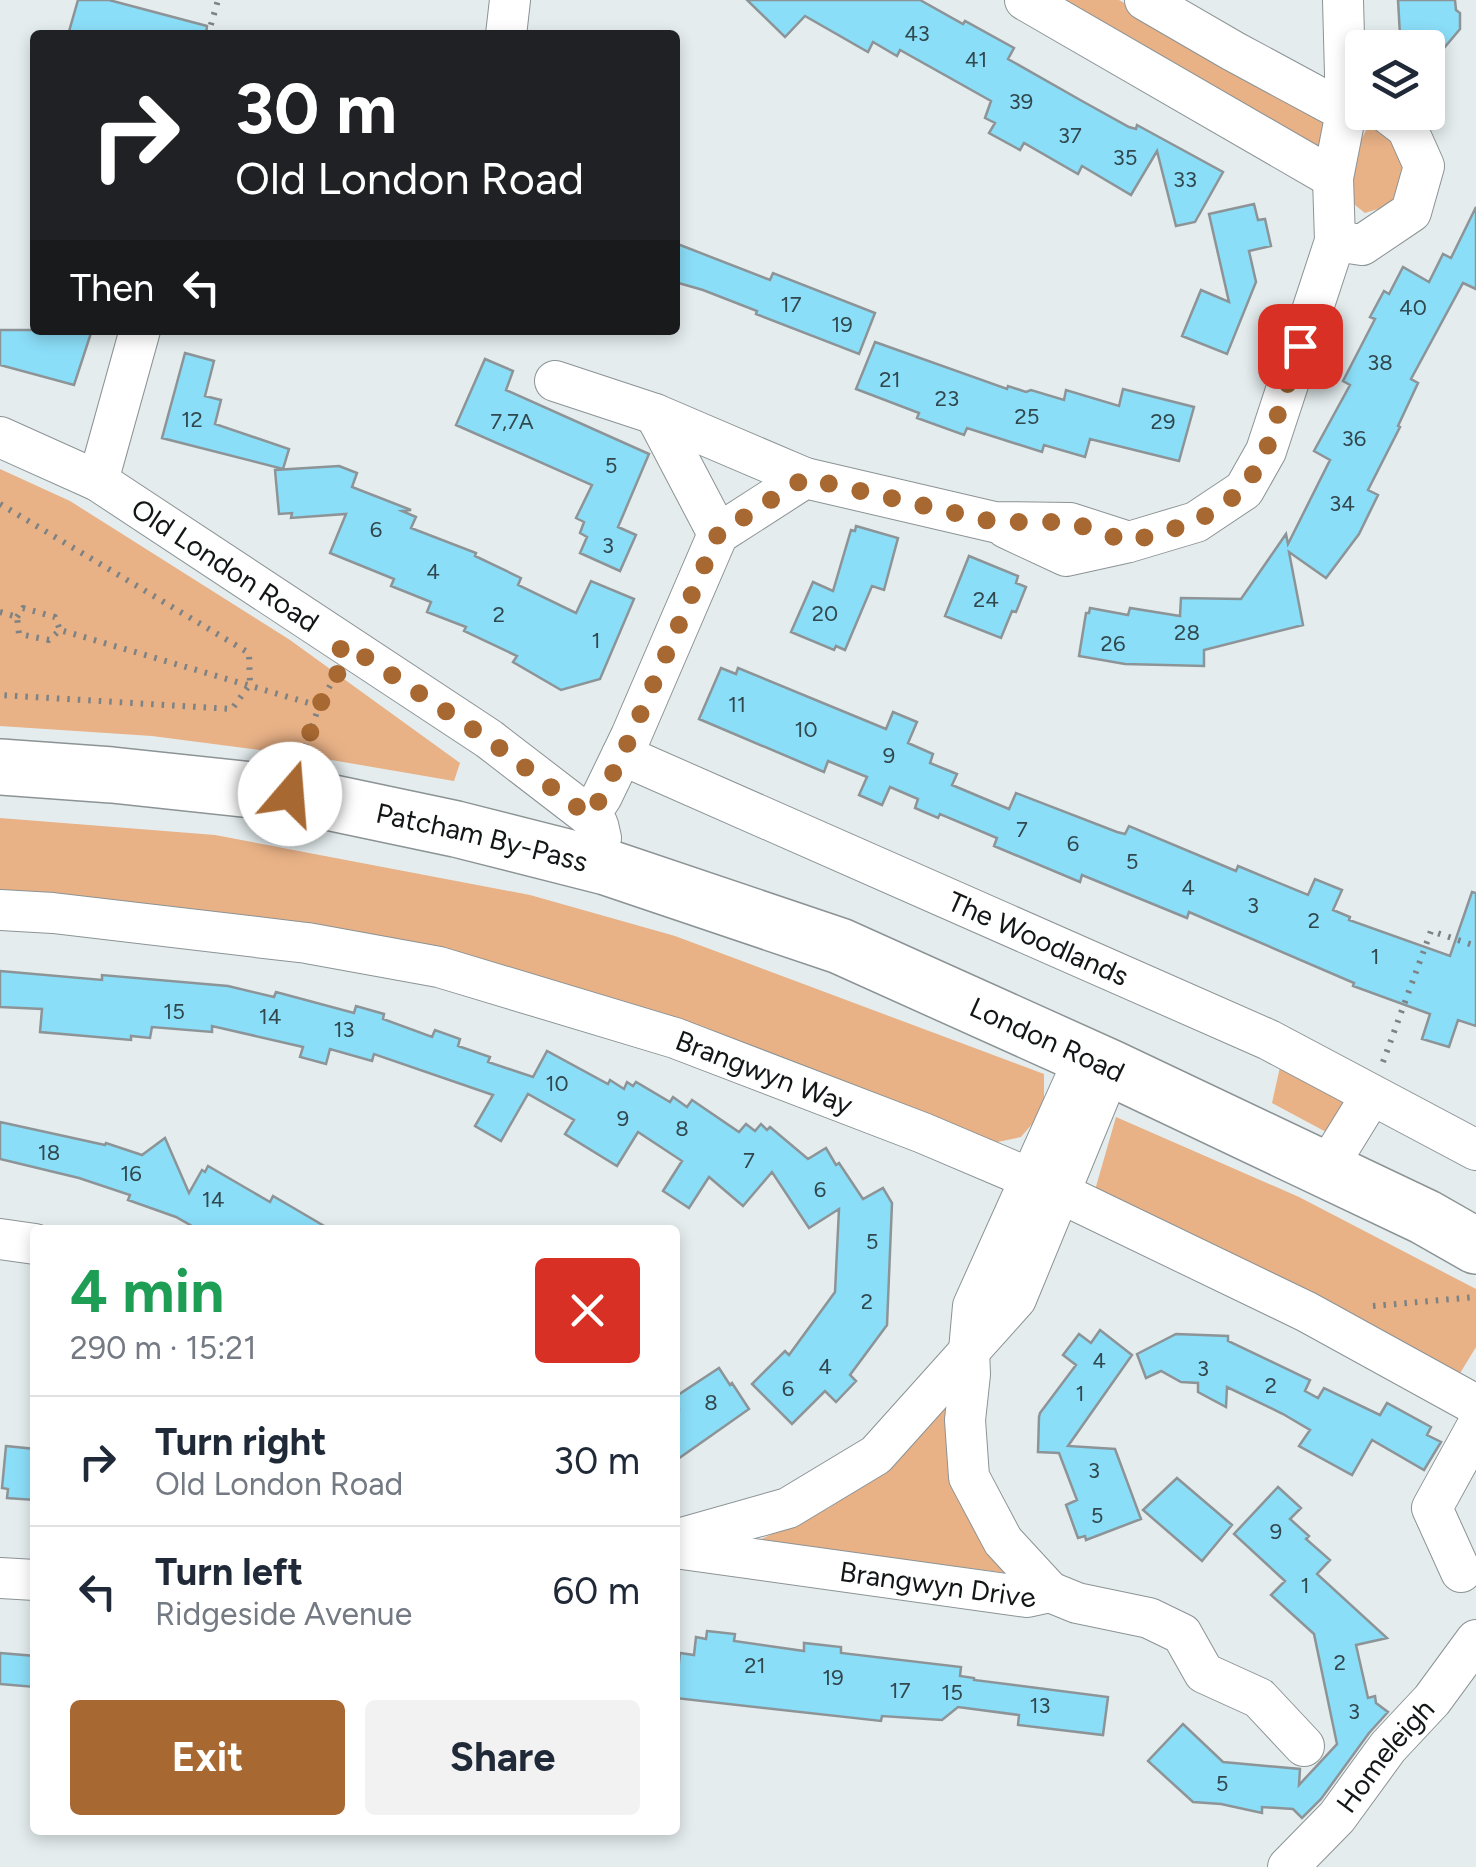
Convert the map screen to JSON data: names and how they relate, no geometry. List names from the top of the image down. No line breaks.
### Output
{"streets":{"highway":["Patcham By-Pass","London Road"],"street":["Old London Road","The Woodlands","Brangwyn Way","Brangwyn Drive","Homeleigh"]},"crossings":[["Old London Road","Patcham By-Pass"],["Old London Road","London Road"],["Patcham By-Pass","London Road"]],"house_numbers":["43","41","39","37","35","33","17","40","19","38","21","23","25","12","7,7A","29","36","5","34","6","3","4","24","20","2","28","1","26","11","10","9","7","6","5","4","3","2","1","15","14","13","10","9","8","18","7","16","6","14","5","2","4","4","3","2","6","1","8","3","5","9","1","2","21","19","17","15","13","3","5"],"page":{"turn":["30 m","Old London Road"],"then":"Then","heading":["4 min","290 m · 15:21"],"list":[{"name":"Turn right","note":"Old London Road","value":"30 m"},{"name":"Turn left","note":"Ridgeside Avenue","value":"60 m"}],"buttons":["Exit","Share"]}}
